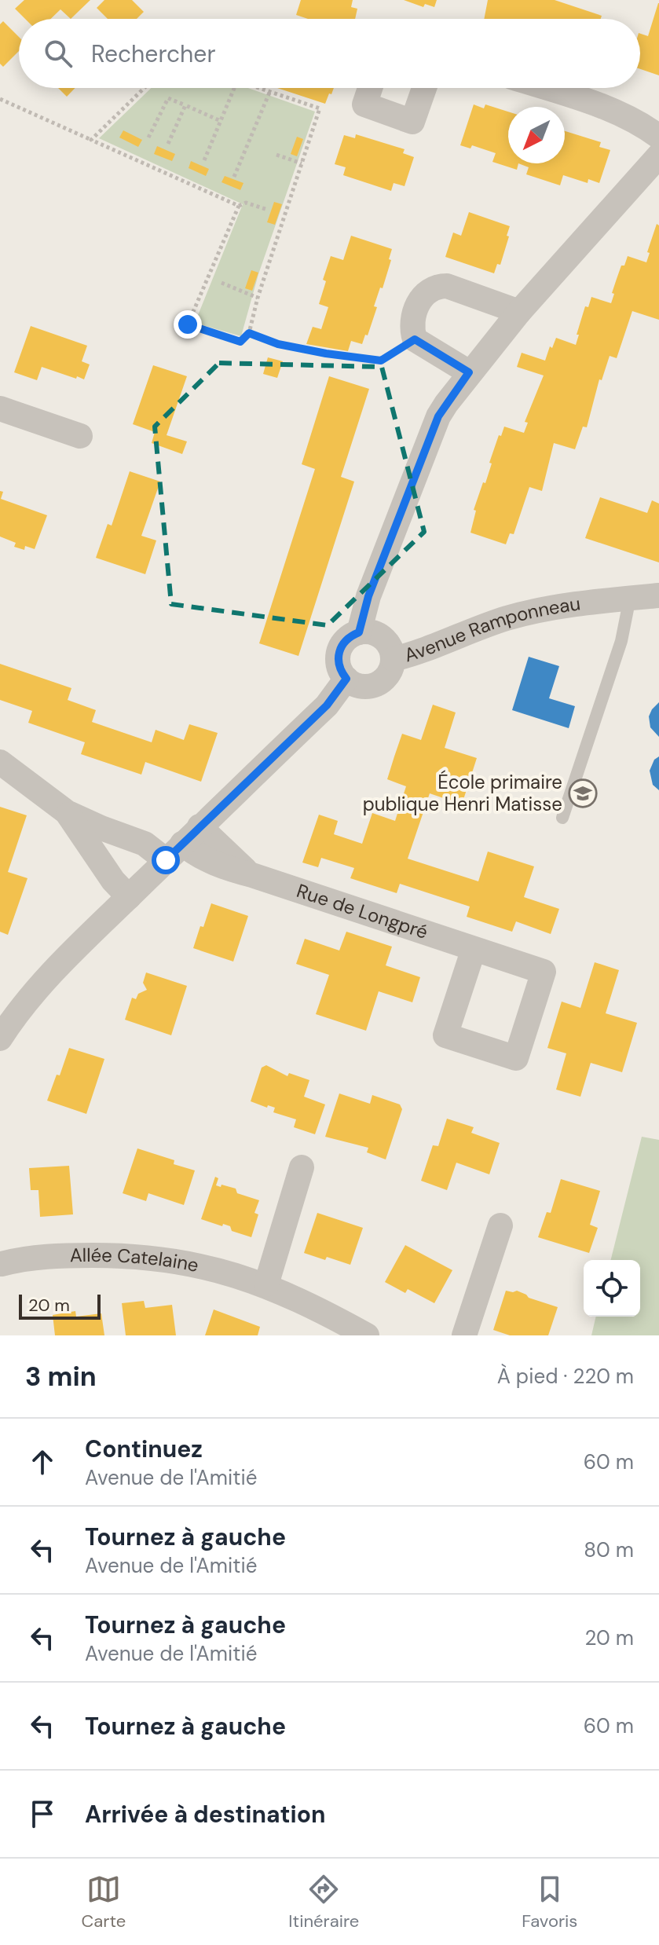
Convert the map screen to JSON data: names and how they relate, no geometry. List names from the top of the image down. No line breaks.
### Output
{"streets":{"street":["Avenue Ramponneau","Rue de Longpré","Allée Catelaine"]},"places":{"school or university":["École primaire publique Henri Matisse"]},"scale_bar":"20 m","north":"bottom left","page":{"search":"Rechercher","scale":"20 m","heading":["3 min","À pied · 220 m"],"list":[["Continuez","Avenue de l'Amitié","60 m"],["Tournez à gauche","Avenue de l'Amitié","80 m"],["Tournez à gauche","Avenue de l'Amitié","20 m"],["Tournez à gauche","60 m"],"Arrivée à destination"],"nav":["Carte","Itinéraire","Favoris"]}}
